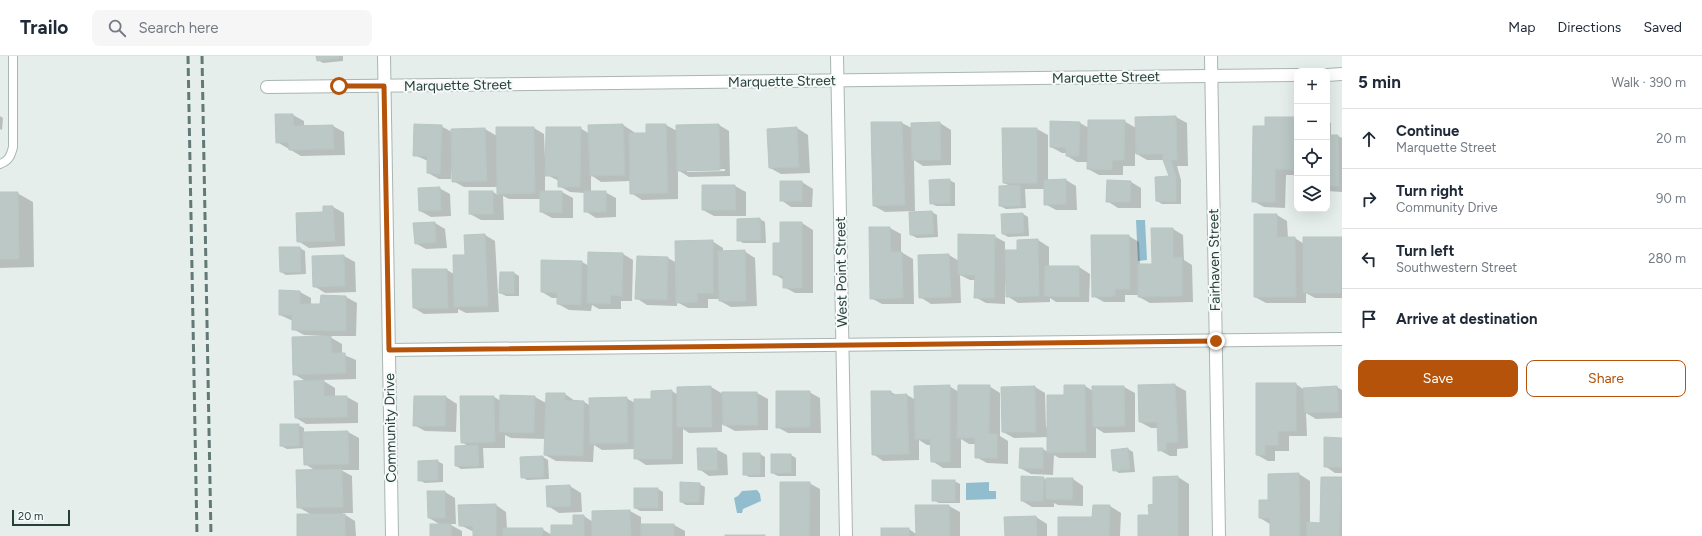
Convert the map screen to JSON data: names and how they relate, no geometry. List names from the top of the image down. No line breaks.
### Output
{"streets":{"street":["Marquette Street","Fairhaven Street","West Point Street","Community Drive"]},"crossings":[["Marquette Street","Fairhaven Street"],["Marquette Street","West Point Street"],["Marquette Street","Community Drive"]],"scale_bar":"20 m","page":{"header":"Trailo","search":"Search here","nav":["Map","Directions","Saved"],"heading":["5 min","Walk · 390 m"],"map_buttons":["+","−"],"list":[["Continue","Marquette Street","20 m"],["Turn right","Community Drive","90 m"],["Turn left","Southwestern Street","280 m"],"Arrive at destination"],"buttons":["Save","Share"],"scale":"20 m"}}
